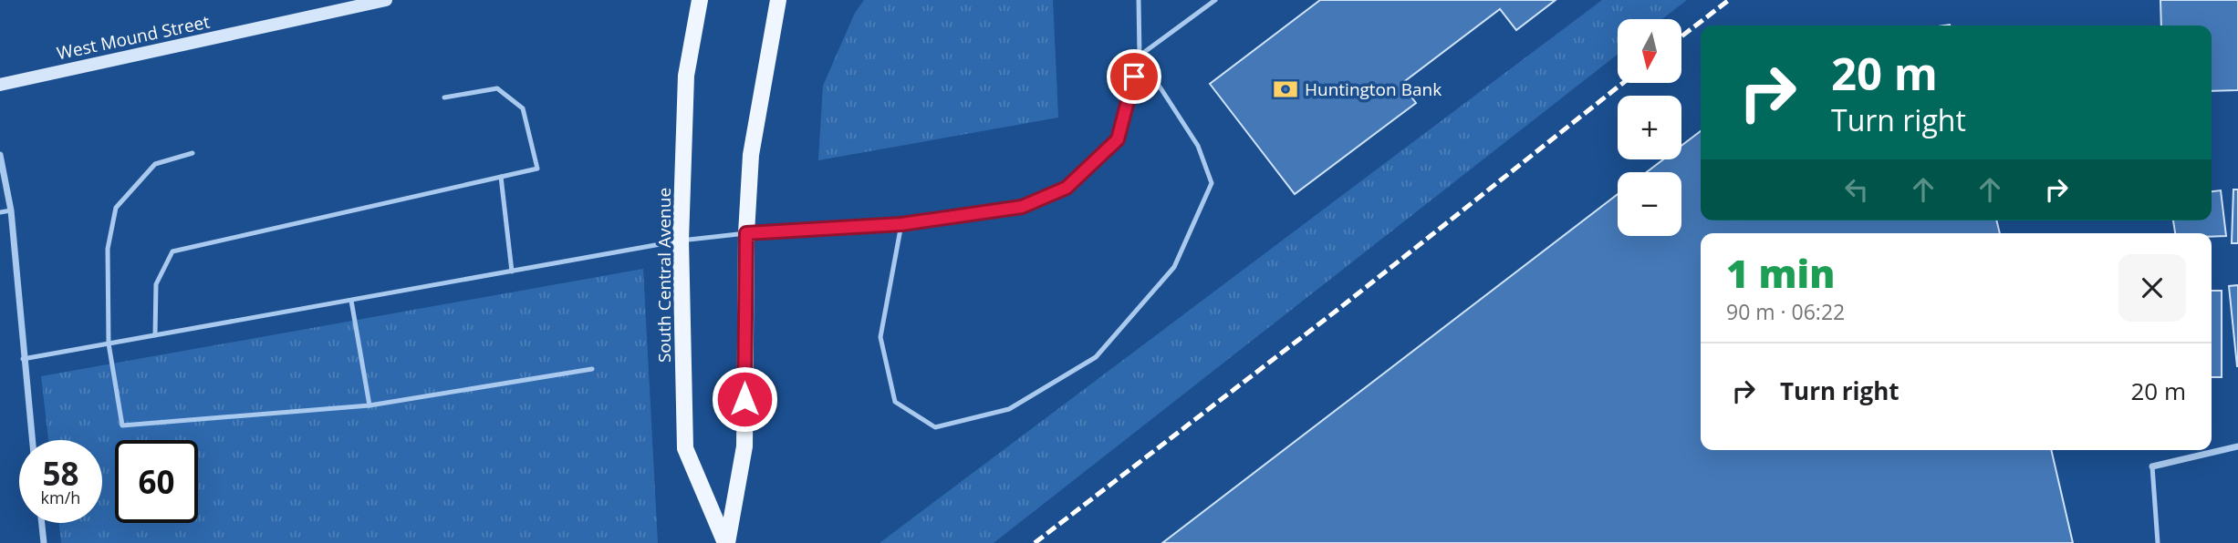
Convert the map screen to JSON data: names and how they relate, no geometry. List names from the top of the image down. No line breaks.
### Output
{"streets":{"main road":["West Mound Street","South Central Avenue"]},"places":{"bank":["Huntington Bank"]},"north":"bottom","page":{"map_buttons":["+","−"],"turn":["20 m","Turn right"],"heading":["1 min","90 m · 06:22"],"list":[{"name":"Turn right","value":"20 m"}],"speed":"58 km/h","limit":"60"}}
